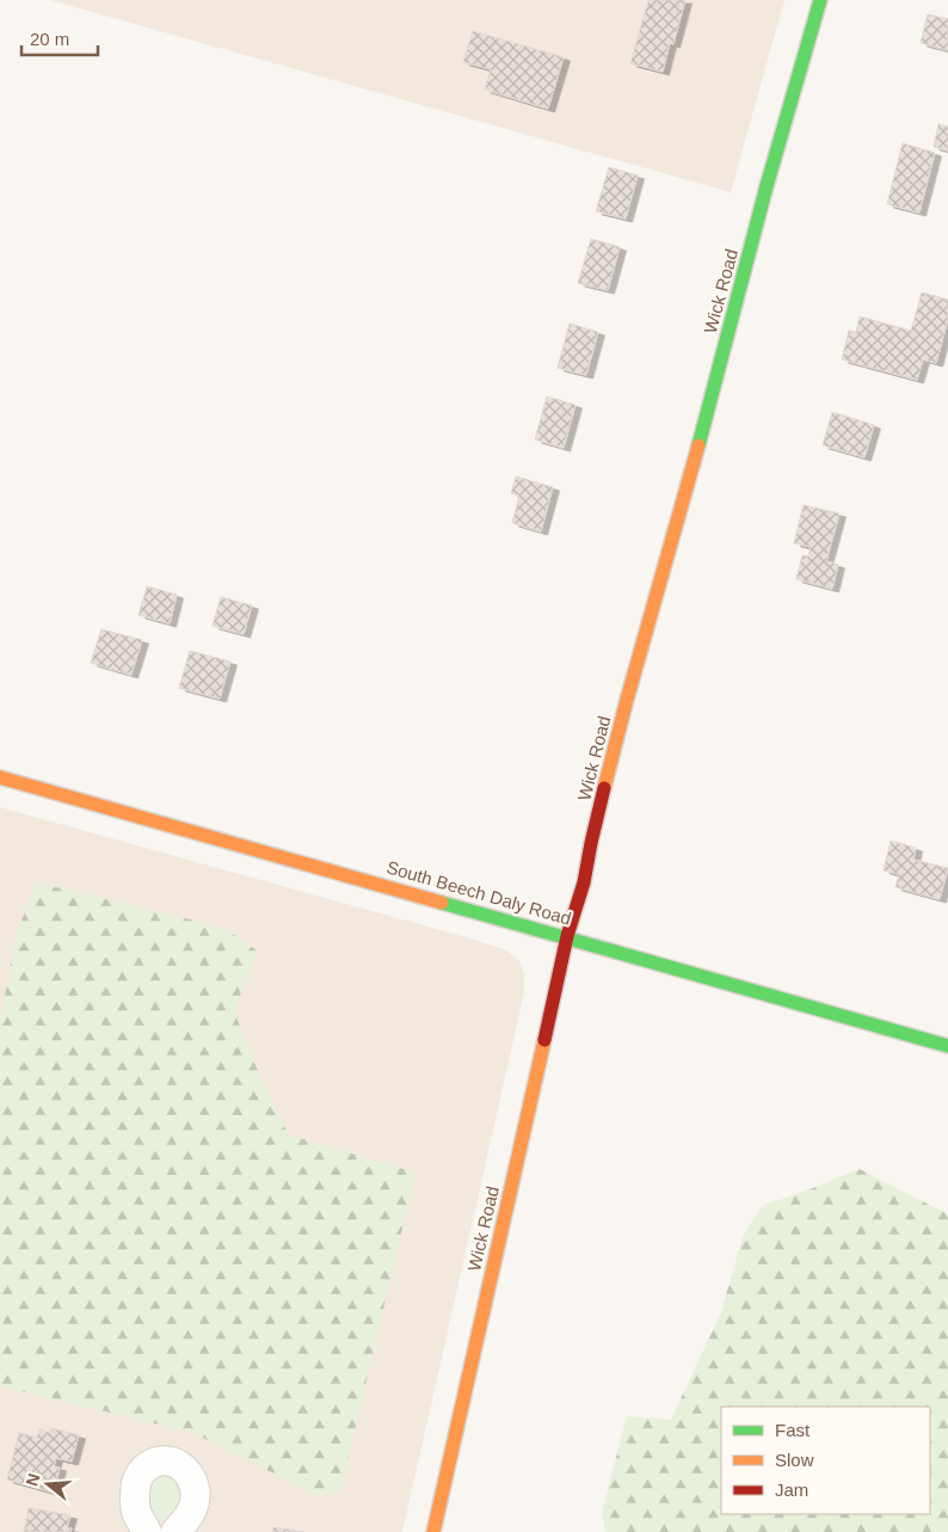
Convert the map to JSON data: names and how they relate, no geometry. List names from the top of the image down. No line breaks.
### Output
{"streets":{"street":["Wick Road","South Beech Daly Road"]},"crossings":[["Wick Road","South Beech Daly Road"]],"legend":["Fast","Slow","Jam"],"scale_bar":"20 m","north":"left"}
